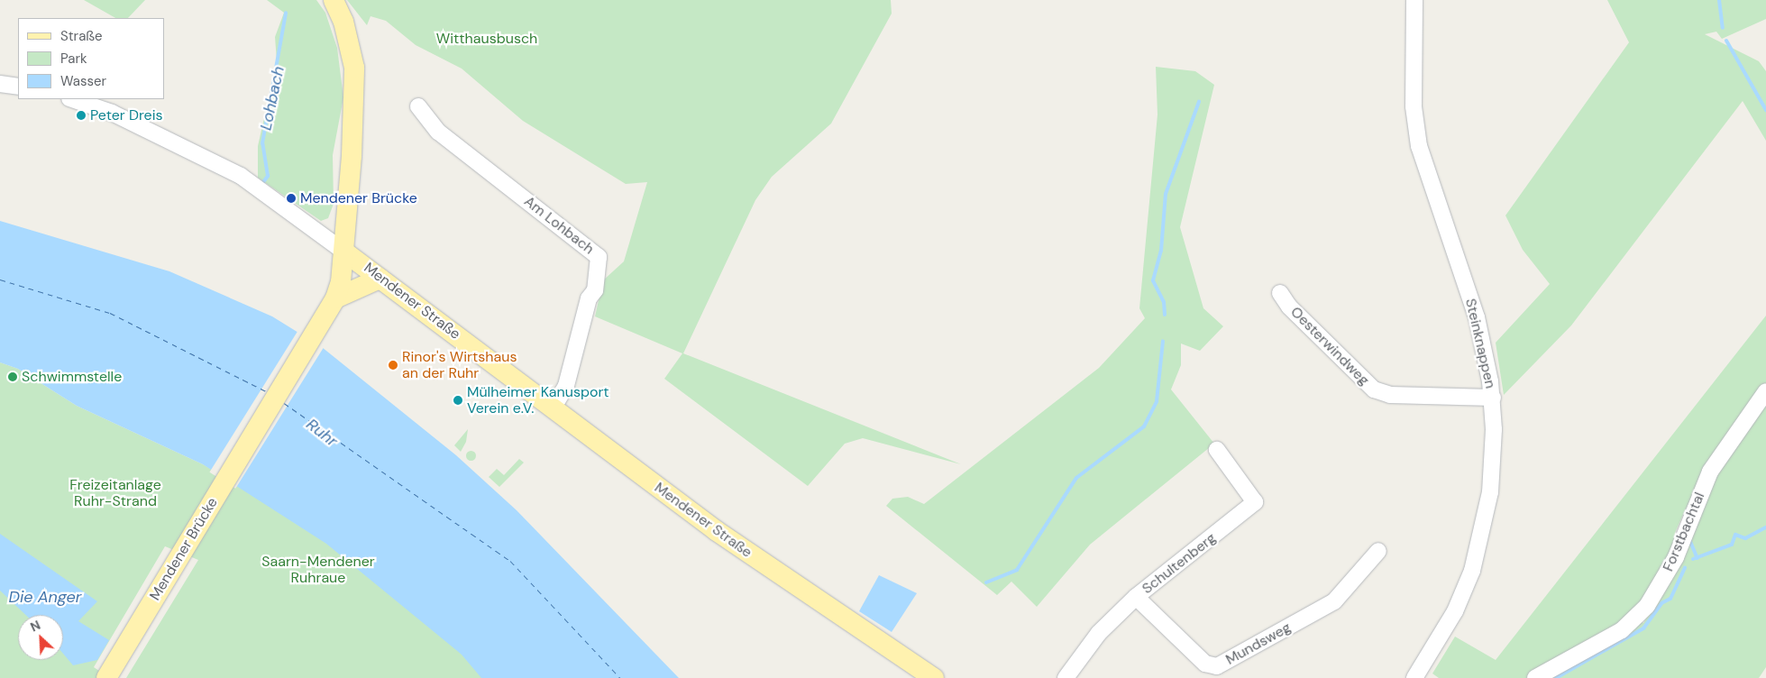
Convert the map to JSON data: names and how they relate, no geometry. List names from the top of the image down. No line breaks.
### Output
{"streets":{"main road":["Mendener Straße","Mendener Brücke"],"street":["Am Lohbach","Steinknappen","Oesterwindweg","Forstbachtal","Schultenberg","Mundsweg"]},"crossings":[["Am Lohbach","Mendener Straße"],["Mendener Straße","Mendener Brücke"],["Steinknappen","Oesterwindweg"],["Schultenberg","Mundsweg"]],"water":["Lohbach","Ruhr","Die Anger"],"parks":["Witthausbusch","Freizeitanlage Ruhr-Strand","Saarn-Mendener Ruhraue"],"places":["Peter Dreis","Mendener Brücke","Rinor's Wirtshaus an der Ruhr","Schwimmstelle","Mülheimer Kanusport Verein e.V."],"legend":["Straße","Park","Wasser"],"north":"top left"}
